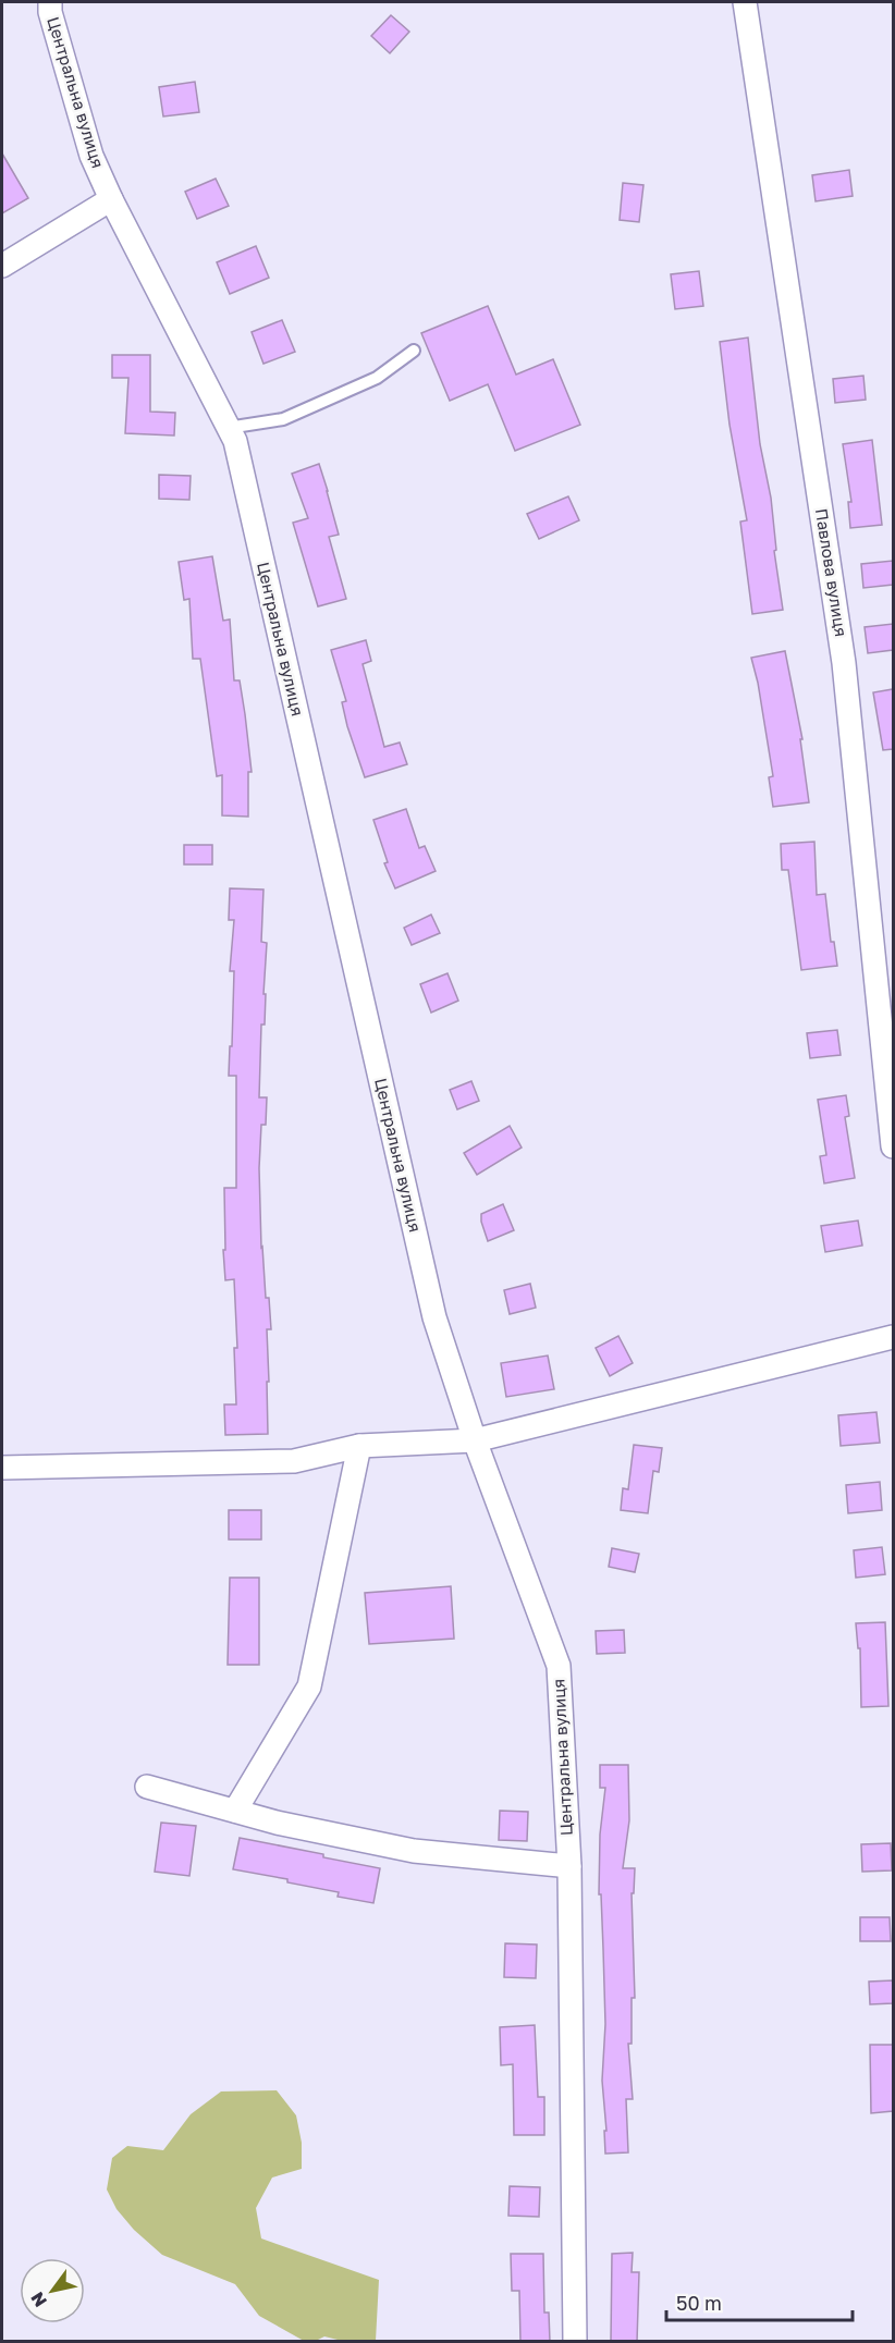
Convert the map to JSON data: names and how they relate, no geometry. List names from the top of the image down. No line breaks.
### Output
{"streets":{"street":["Центральна вулиця","Павлова вулиця"]},"scale_bar":"50 m","north":"bottom left"}
